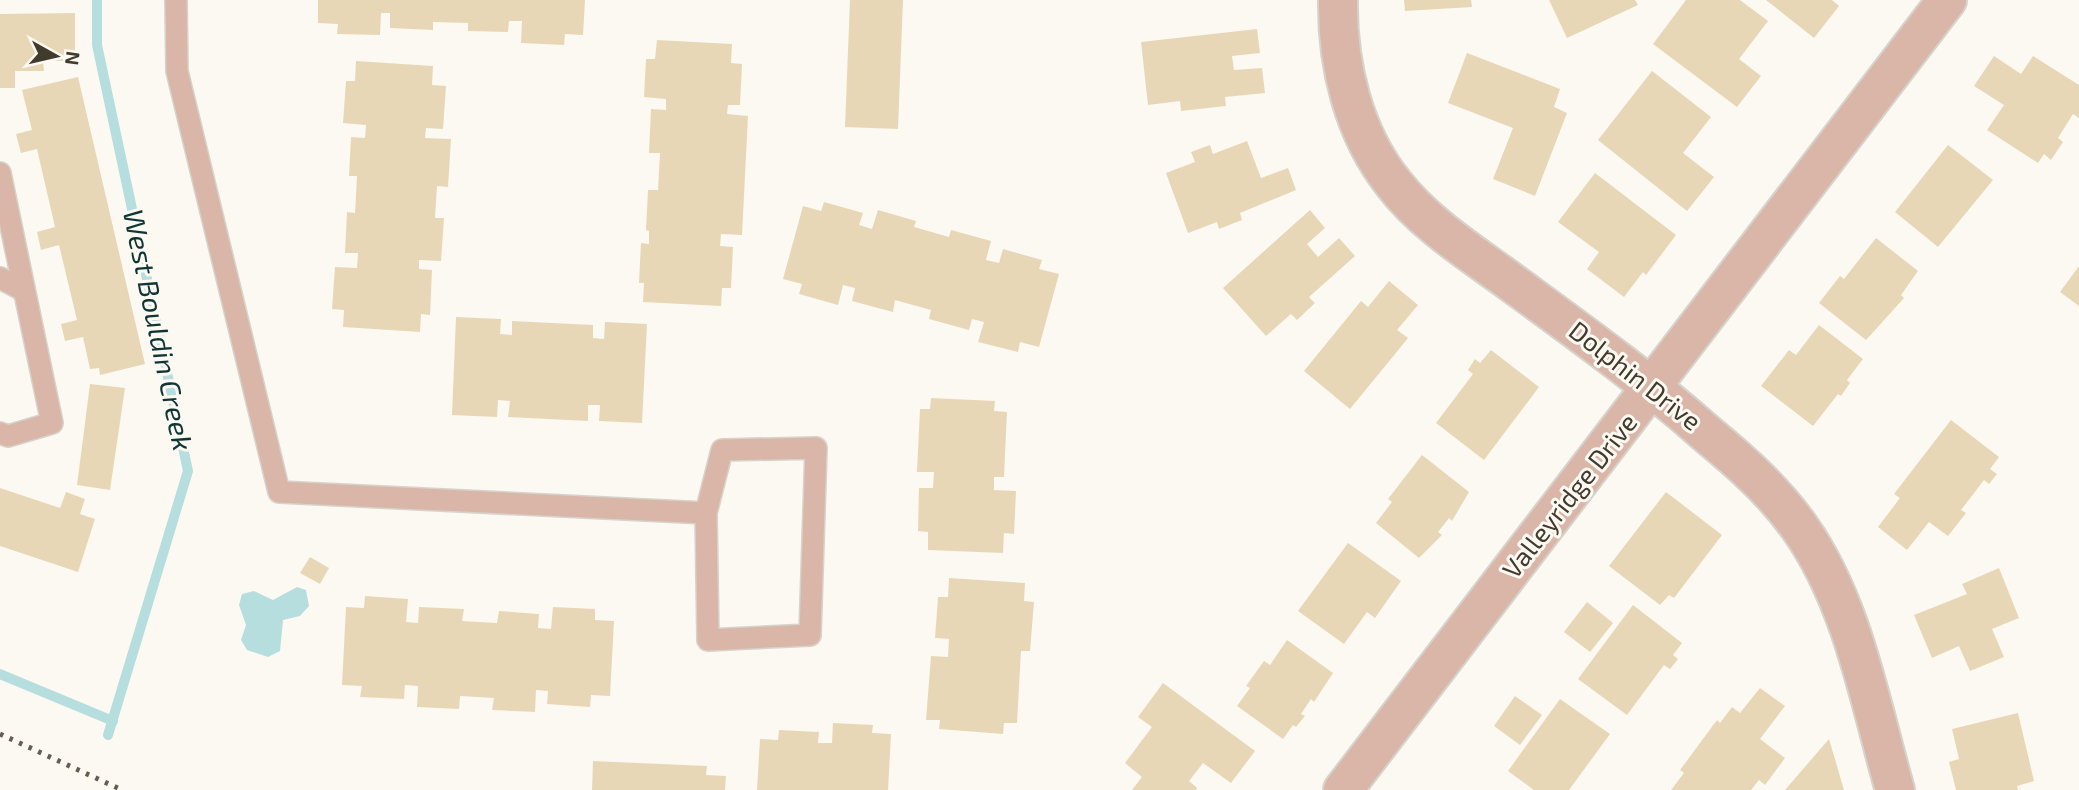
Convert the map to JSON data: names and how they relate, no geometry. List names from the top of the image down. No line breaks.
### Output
{"streets":{"street":["Dolphin Drive","Valleyridge Drive"]},"crossings":[["Dolphin Drive","Valleyridge Drive"]],"water":["West Bouldin Creek"],"north":"right"}
